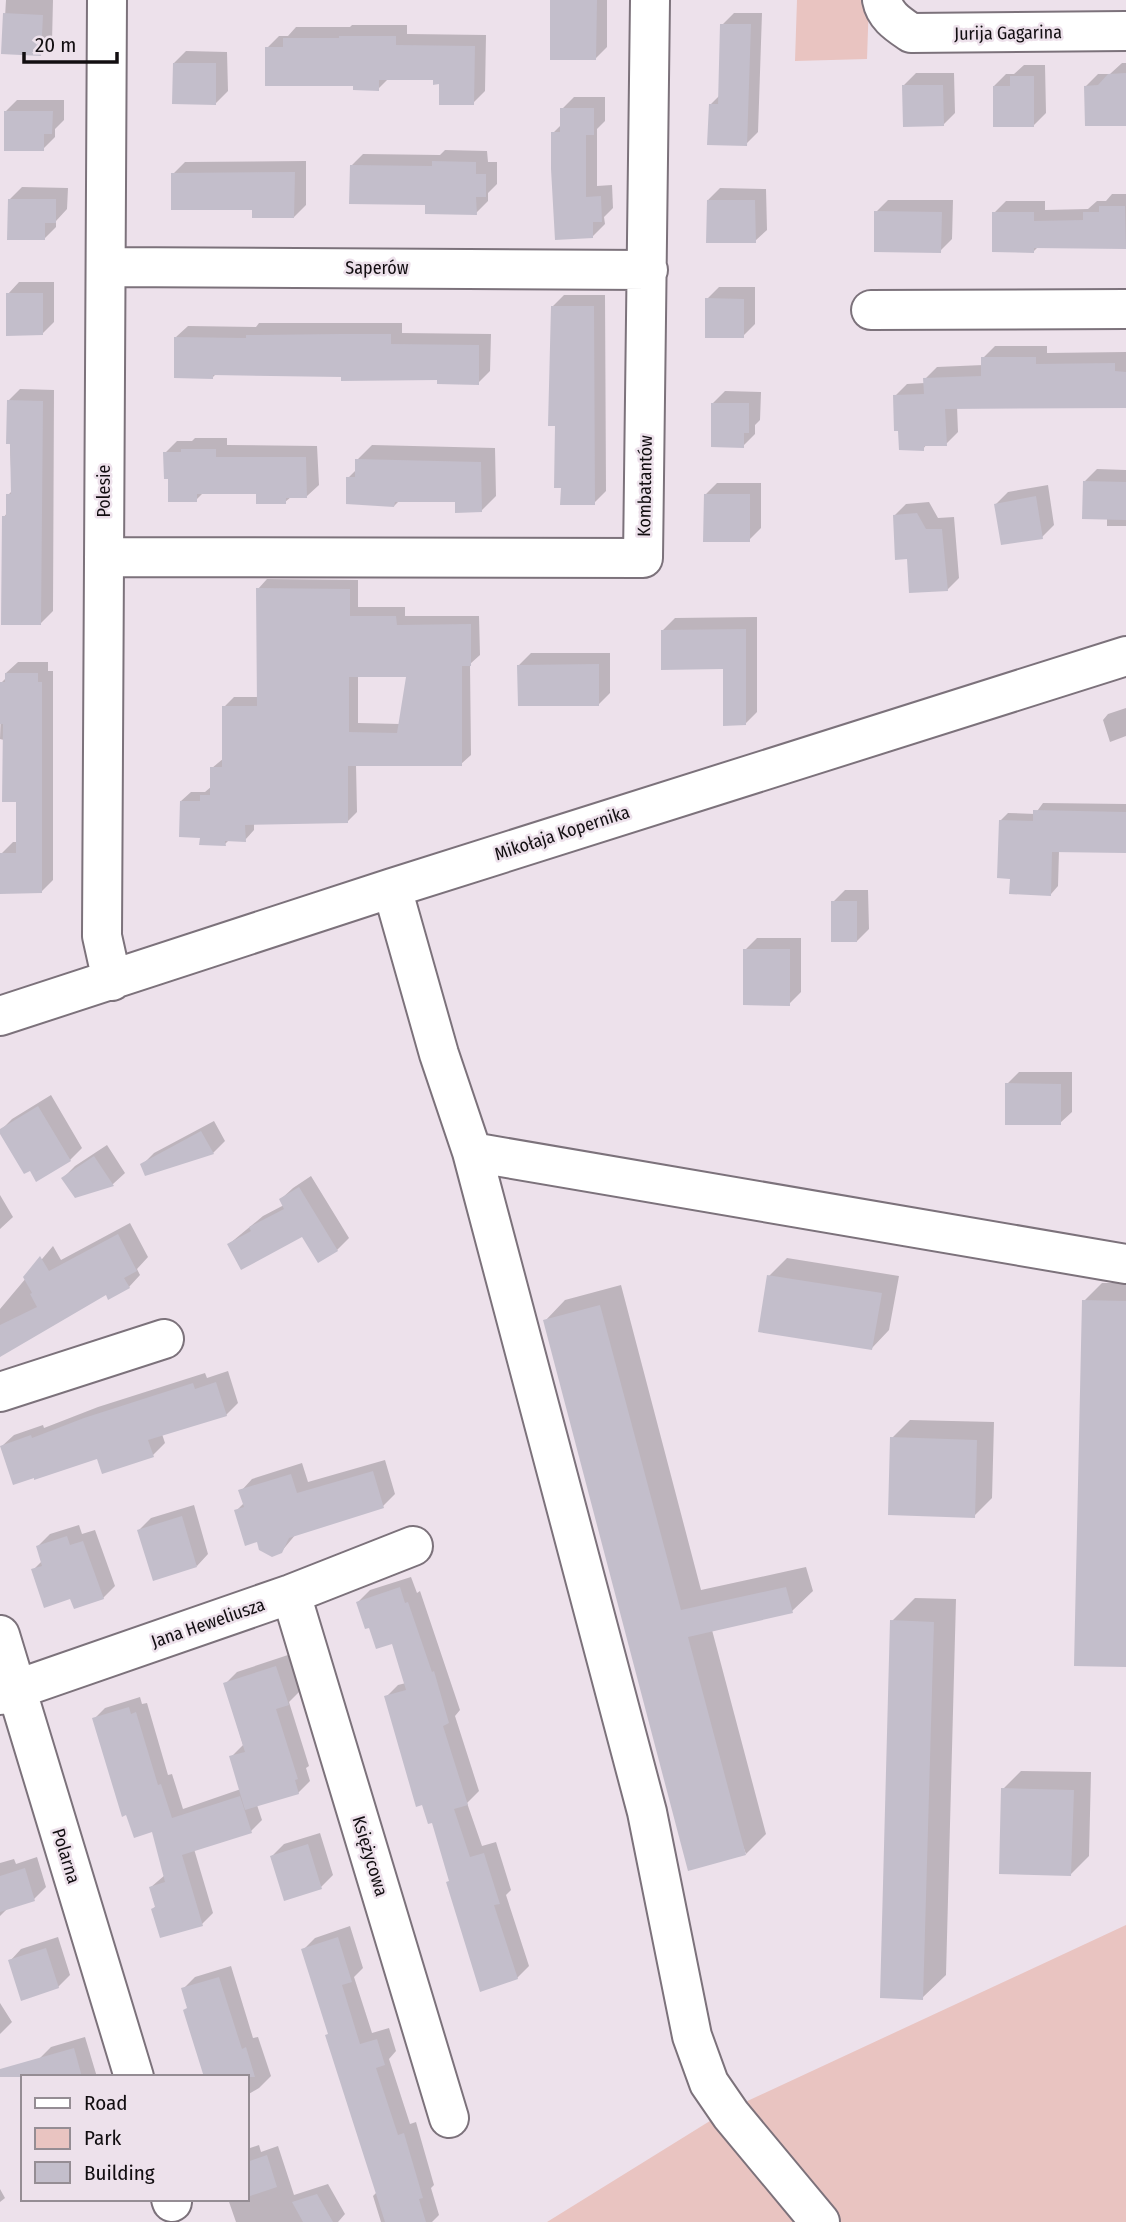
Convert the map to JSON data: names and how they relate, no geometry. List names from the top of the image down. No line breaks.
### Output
{"streets":{"street":["Jurija Gagarina","Saperów","Kombatantów","Polesie","Mikołaja Kopernika","Jana Heweliusza","Polarna","Księżycowa"]},"crossings":[["Saperów","Kombatantów"],["Saperów","Polesie"],["Kombatantów","Polesie"],["Polesie","Mikołaja Kopernika"],["Jana Heweliusza","Polarna"],["Jana Heweliusza","Księżycowa"]],"legend":["Road","Park","Building"],"scale_bar":"20 m"}
